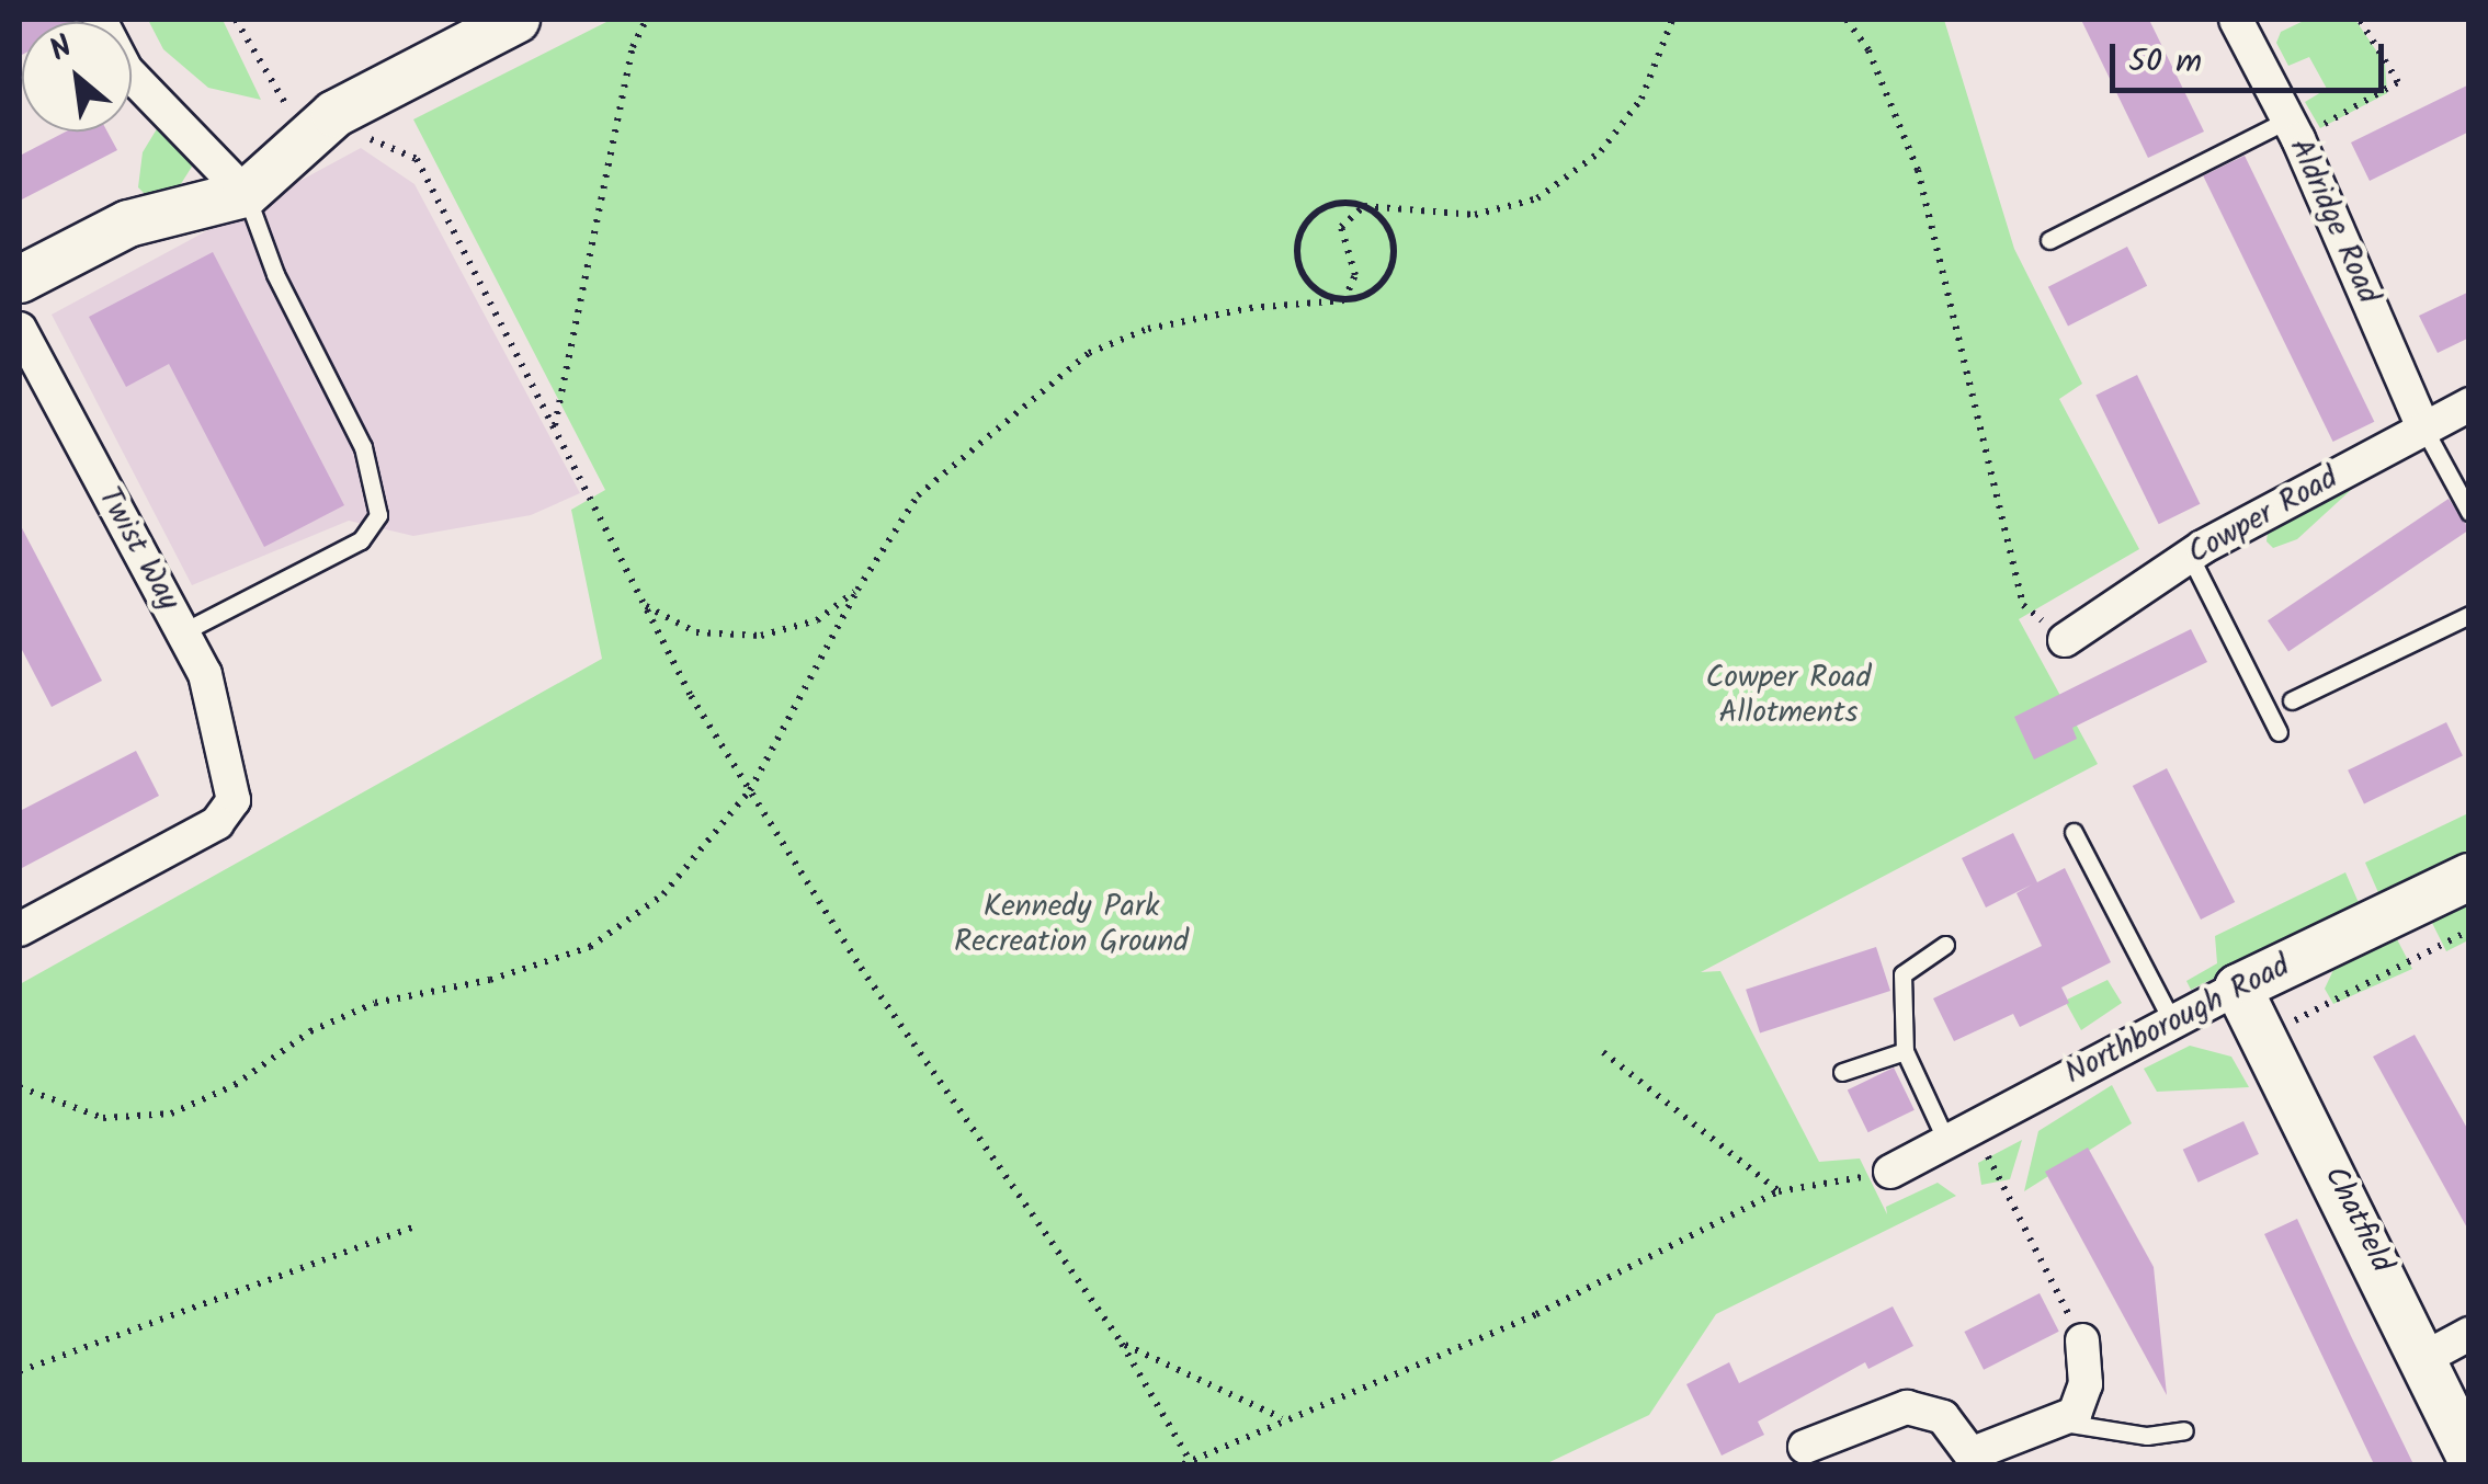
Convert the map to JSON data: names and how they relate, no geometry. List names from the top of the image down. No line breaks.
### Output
{"streets":{"street":["Aldridge Road","Cowper Road","Twist Way","Northborough Road","Chatfield"]},"crossings":[["Aldridge Road","Cowper Road"],["Northborough Road","Chatfield"]],"parks":["Cowper Road Allotments","Kennedy Park Recreation Ground"],"scale_bar":"50 m","north":"top left"}
